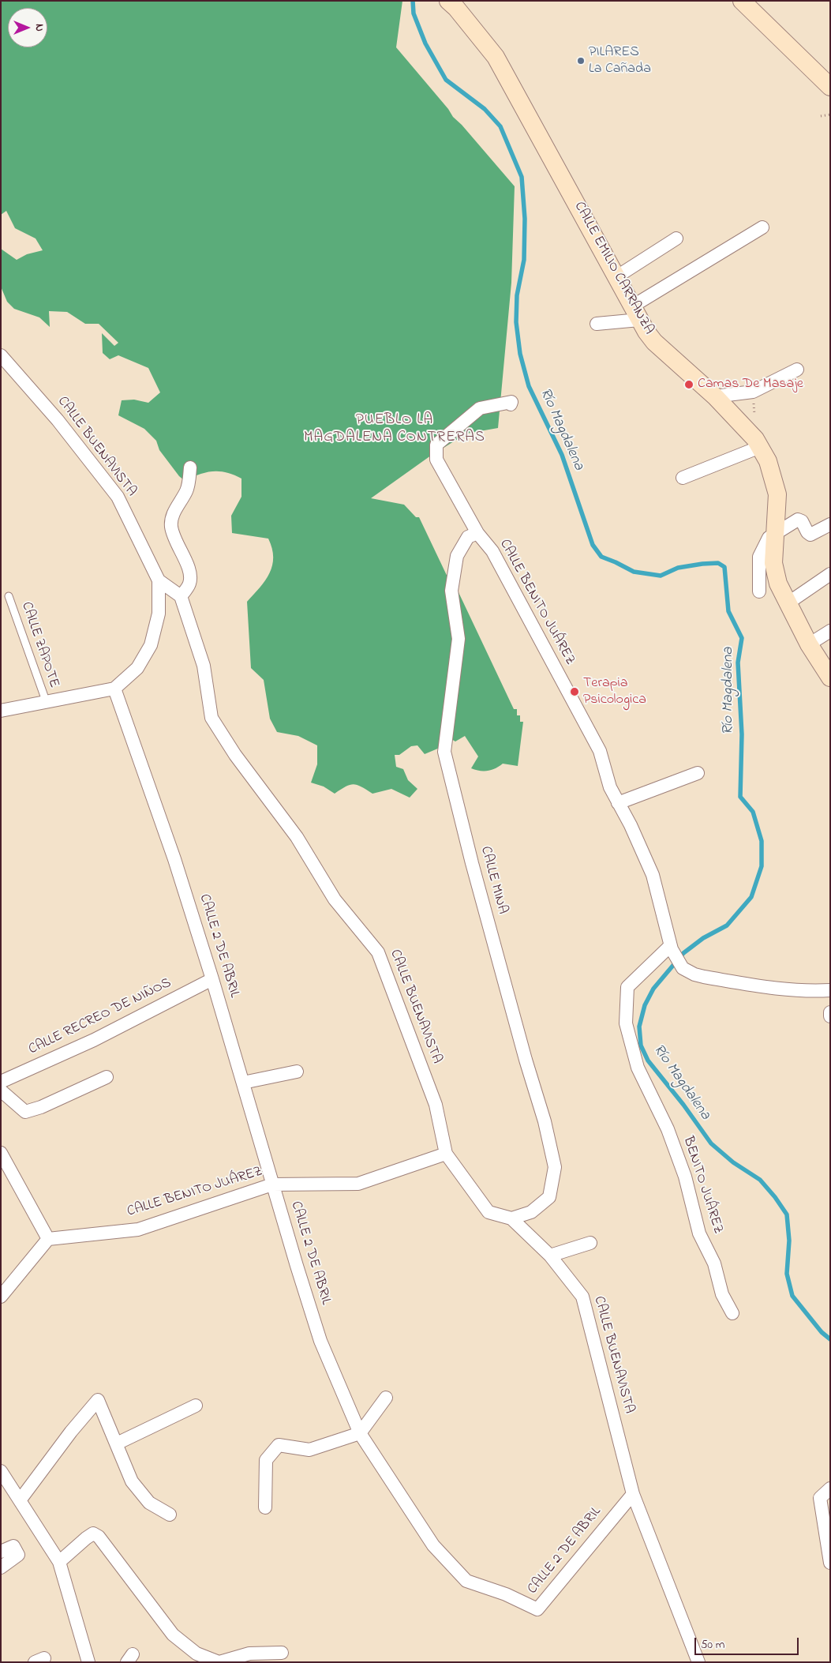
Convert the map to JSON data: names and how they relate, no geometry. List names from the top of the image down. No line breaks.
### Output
{"streets":{"street":["CALLE EMILIO CARRANZA","CALLE BUENAVISTA","CALLE BENITO JUÁREZ","CALLE MINA","CALLE 2 DE ABRIL","CALLE RECREO DE NIÑOS","BENITO JUÁREZ"],"lane":["CALLE ZAPOTE"]},"crossings":[["CALLE BUENAVISTA","CALLE BENITO JUÁREZ"],["CALLE BUENAVISTA","CALLE MINA"],["CALLE BUENAVISTA","CALLE 2 DE ABRIL"],["CALLE BENITO JUÁREZ","CALLE MINA"],["CALLE BENITO JUÁREZ","CALLE 2 DE ABRIL"],["CALLE BENITO JUÁREZ","BENITO JUÁREZ"],["CALLE 2 DE ABRIL","CALLE RECREO DE NIÑOS"]],"districts":["PUEBLO LA MAGDALENA CONTRERAS"],"water":["Río Magdalena"],"places":["PILARES La Cañada","Camas De Masaje","Terapia Psicologica"],"scale_bar":"50 m","north":"right"}
